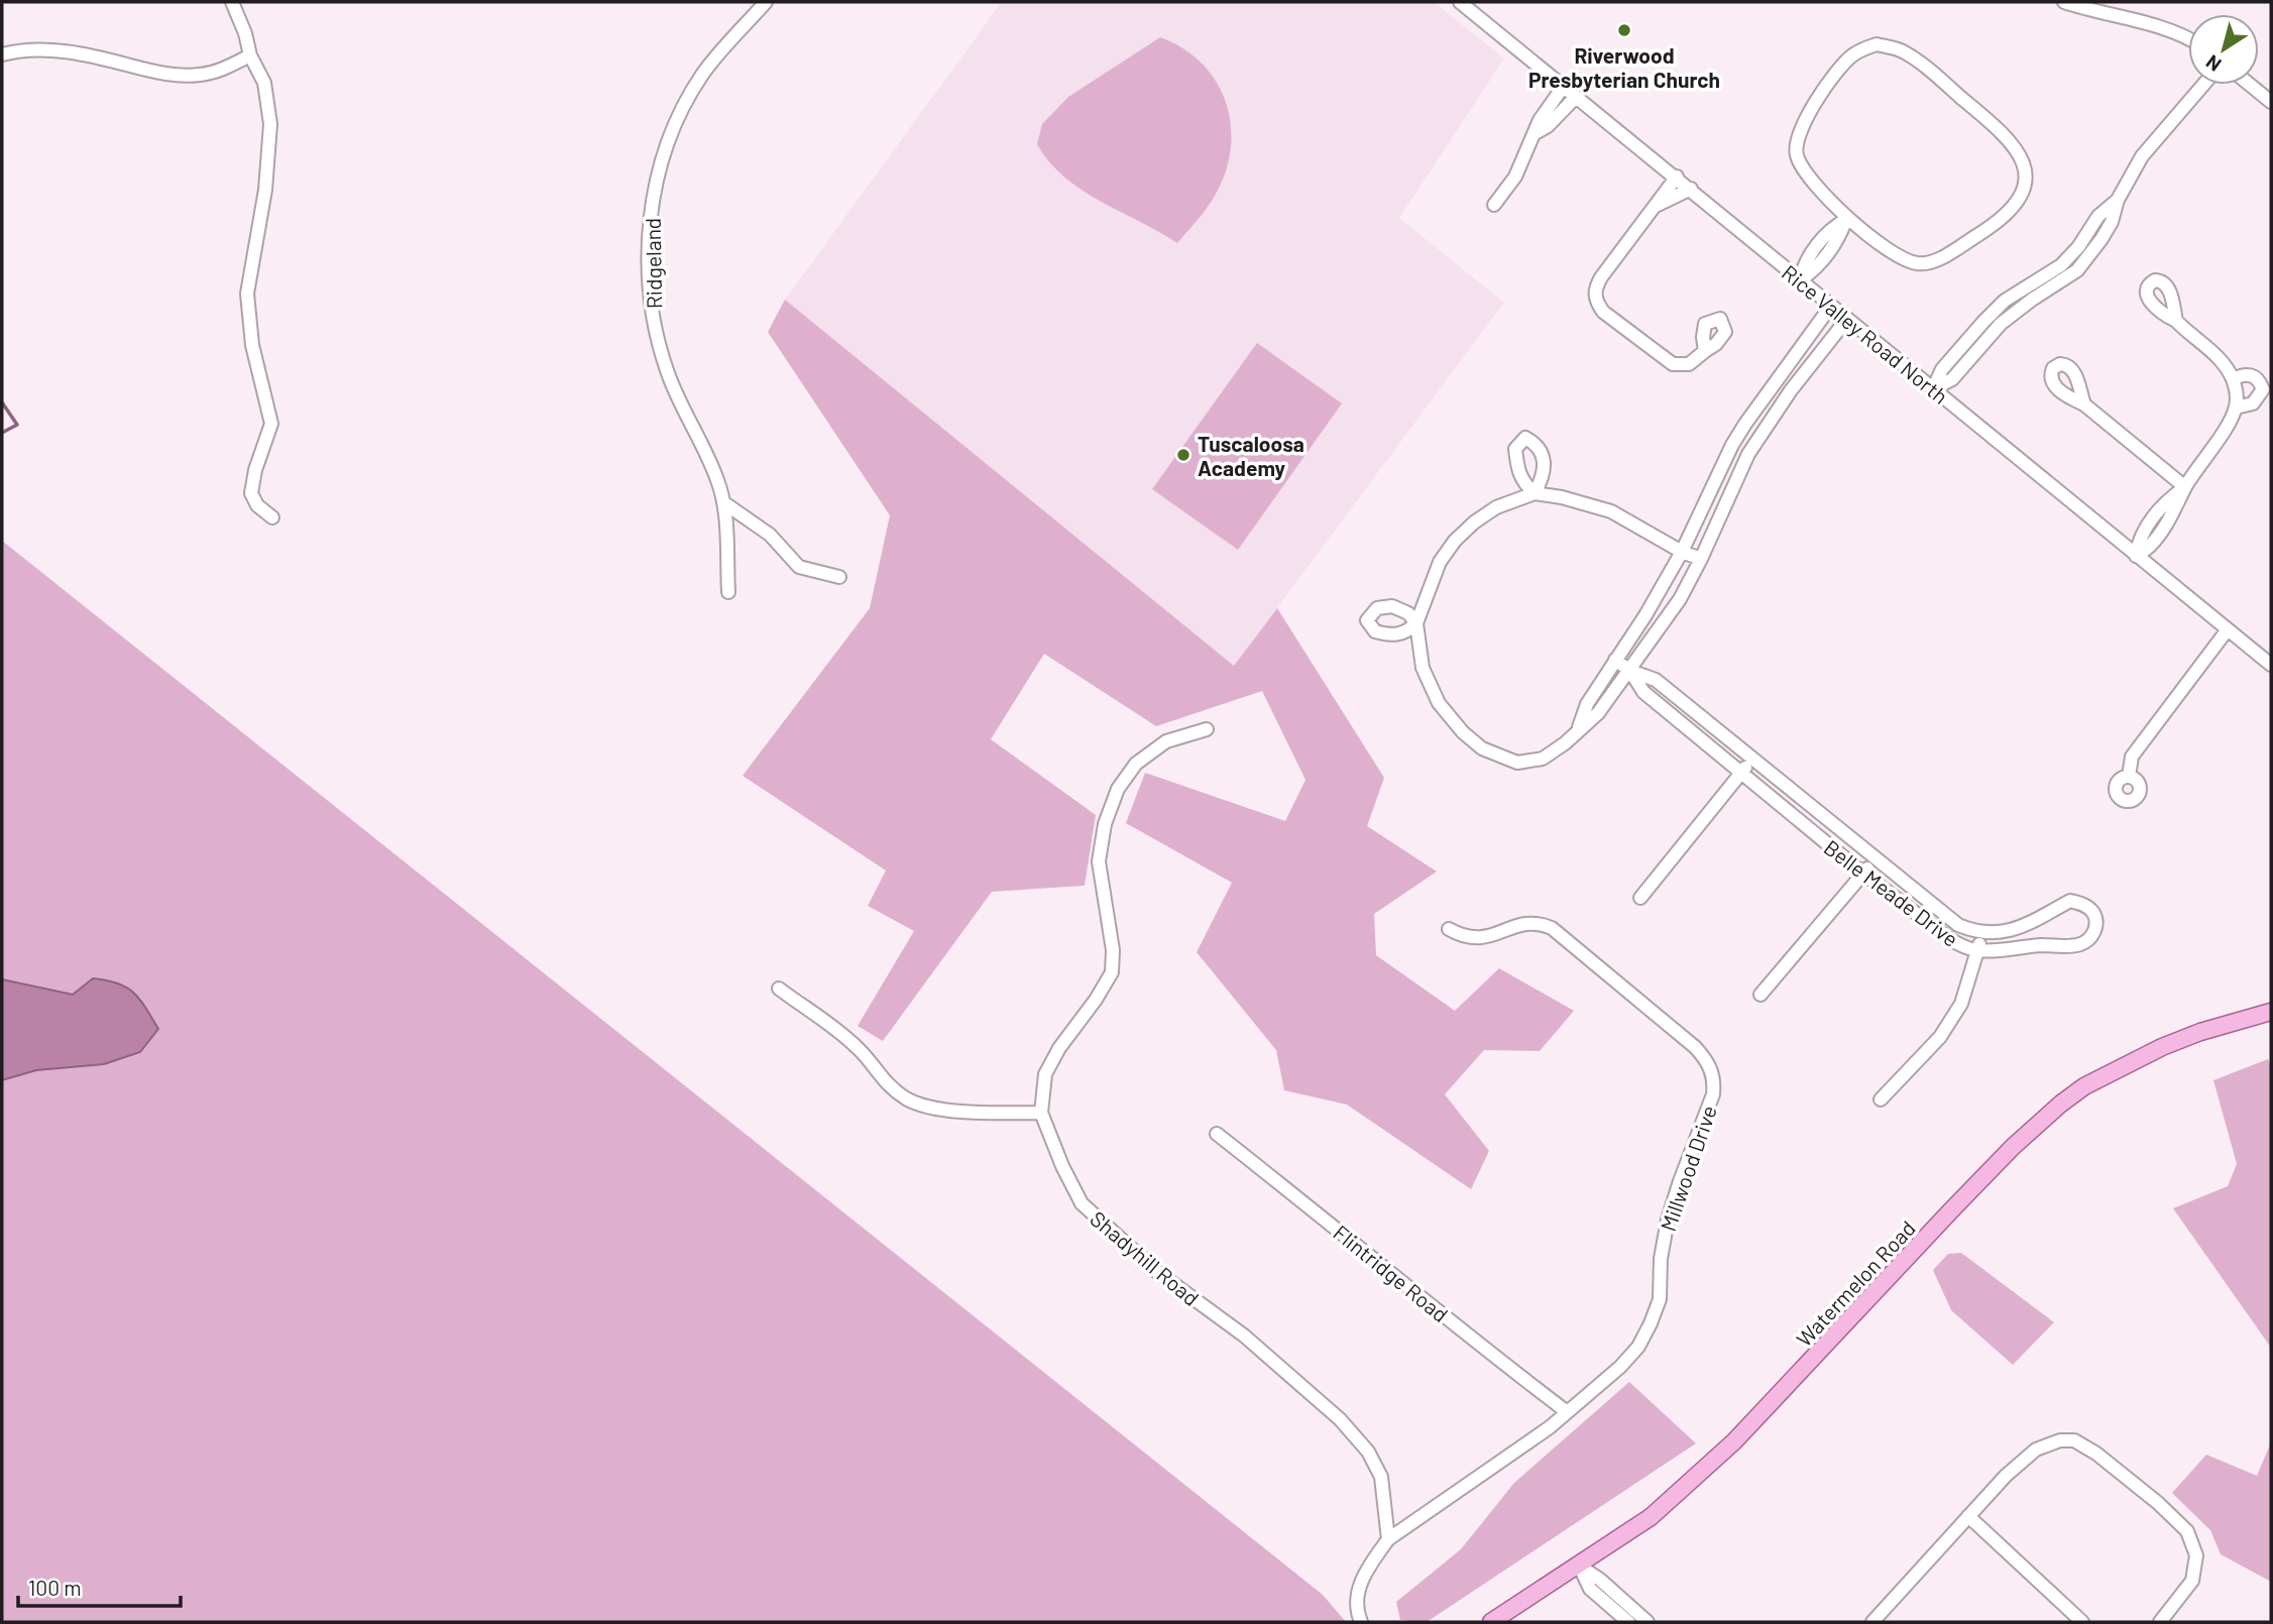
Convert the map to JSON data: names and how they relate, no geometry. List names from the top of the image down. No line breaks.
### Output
{"streets":{"main road":["Watermelon Road"],"street":["Ridgeland","Rice Valley Road North","Belle Meade Drive","Millwood Drive","Shadyhill Road","Flintridge Road"]},"crossings":[["Millwood Drive","Shadyhill Road"],["Millwood Drive","Flintridge Road"]],"places":["Riverwood Presbyterian Church","Tuscaloosa Academy"],"scale_bar":"100 m","north":"bottom left"}
